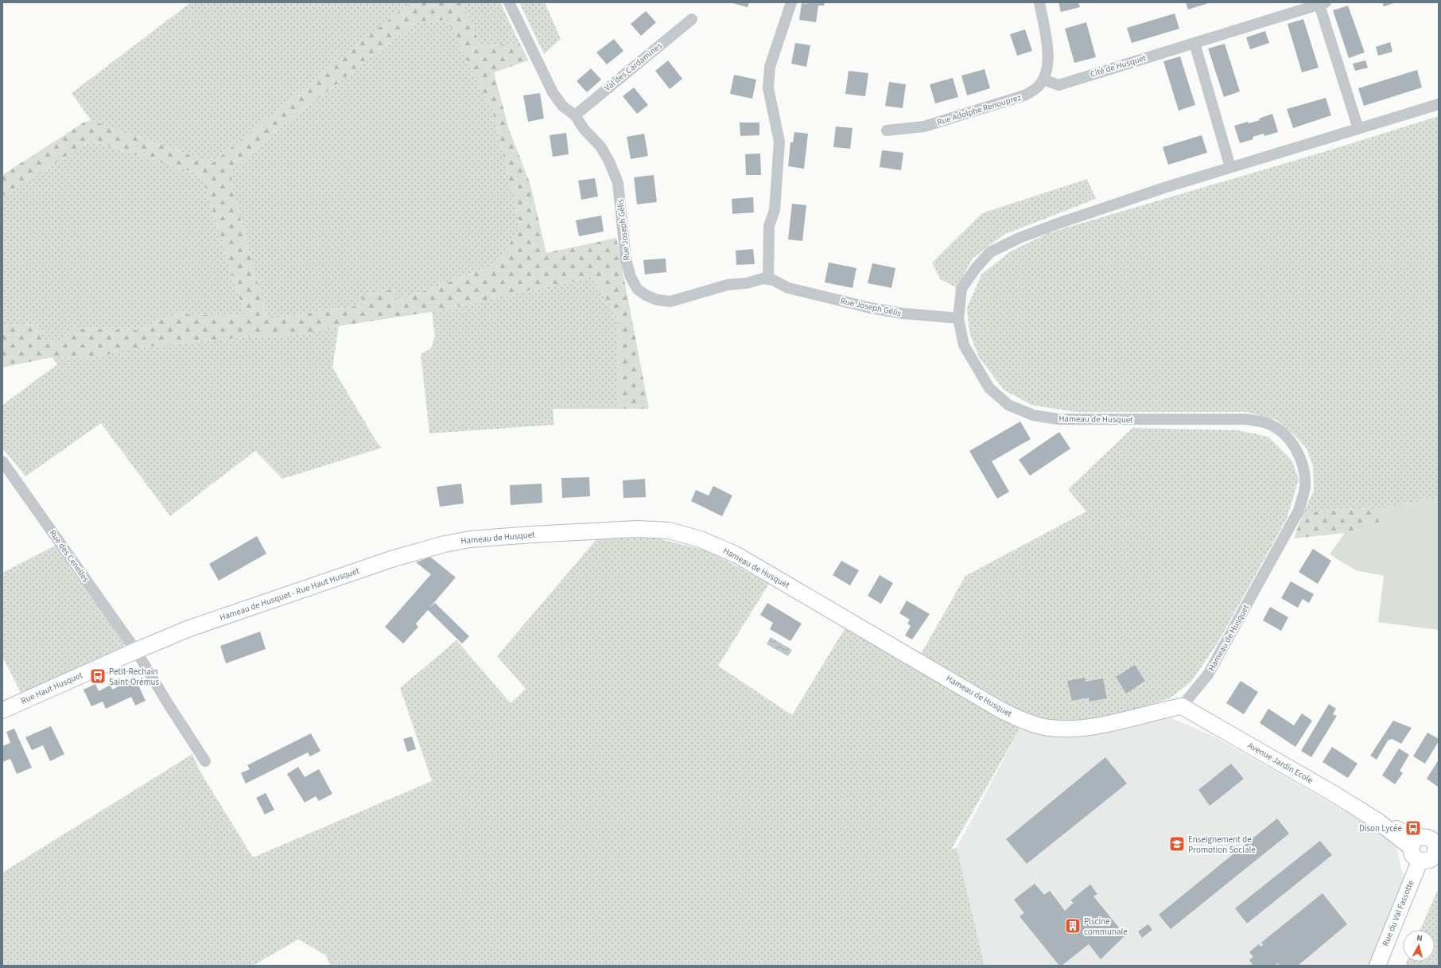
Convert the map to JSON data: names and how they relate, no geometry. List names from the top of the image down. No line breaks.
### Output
{"streets":{"street":["Cité de Husquet","Val des Cardamines","Rue Adolphe Renouprez","Rue Joseph Gélis","Hameau de Husquet","Rue des Cenelles","Hameau de Husquet - Rue Haut Husquet","Rue Haut Husquet","Avenue Jardin Ecole","Rue du Val Fassotte"]},"crossings":[["Cité de Husquet","Rue Adolphe Renouprez"],["Val des Cardamines","Rue Joseph Gélis"],["Rue Joseph Gélis","Hameau de Husquet"],["Hameau de Husquet","Hameau de Husquet - Rue Haut Husquet"],["Hameau de Husquet","Avenue Jardin Ecole"],["Rue des Cenelles","Hameau de Husquet - Rue Haut Husquet"],["Rue des Cenelles","Rue Haut Husquet"],["Hameau de Husquet - Rue Haut Husquet","Rue Haut Husquet"],["Avenue Jardin Ecole","Rue du Val Fassotte"]],"places":{"bus stop":["Petit-Rechain Saint-Orémus","Dison Lycée"],"school or university":["Enseignement de Promotion Sociale"],"building":["Piscine communale"]},"north":"top"}
